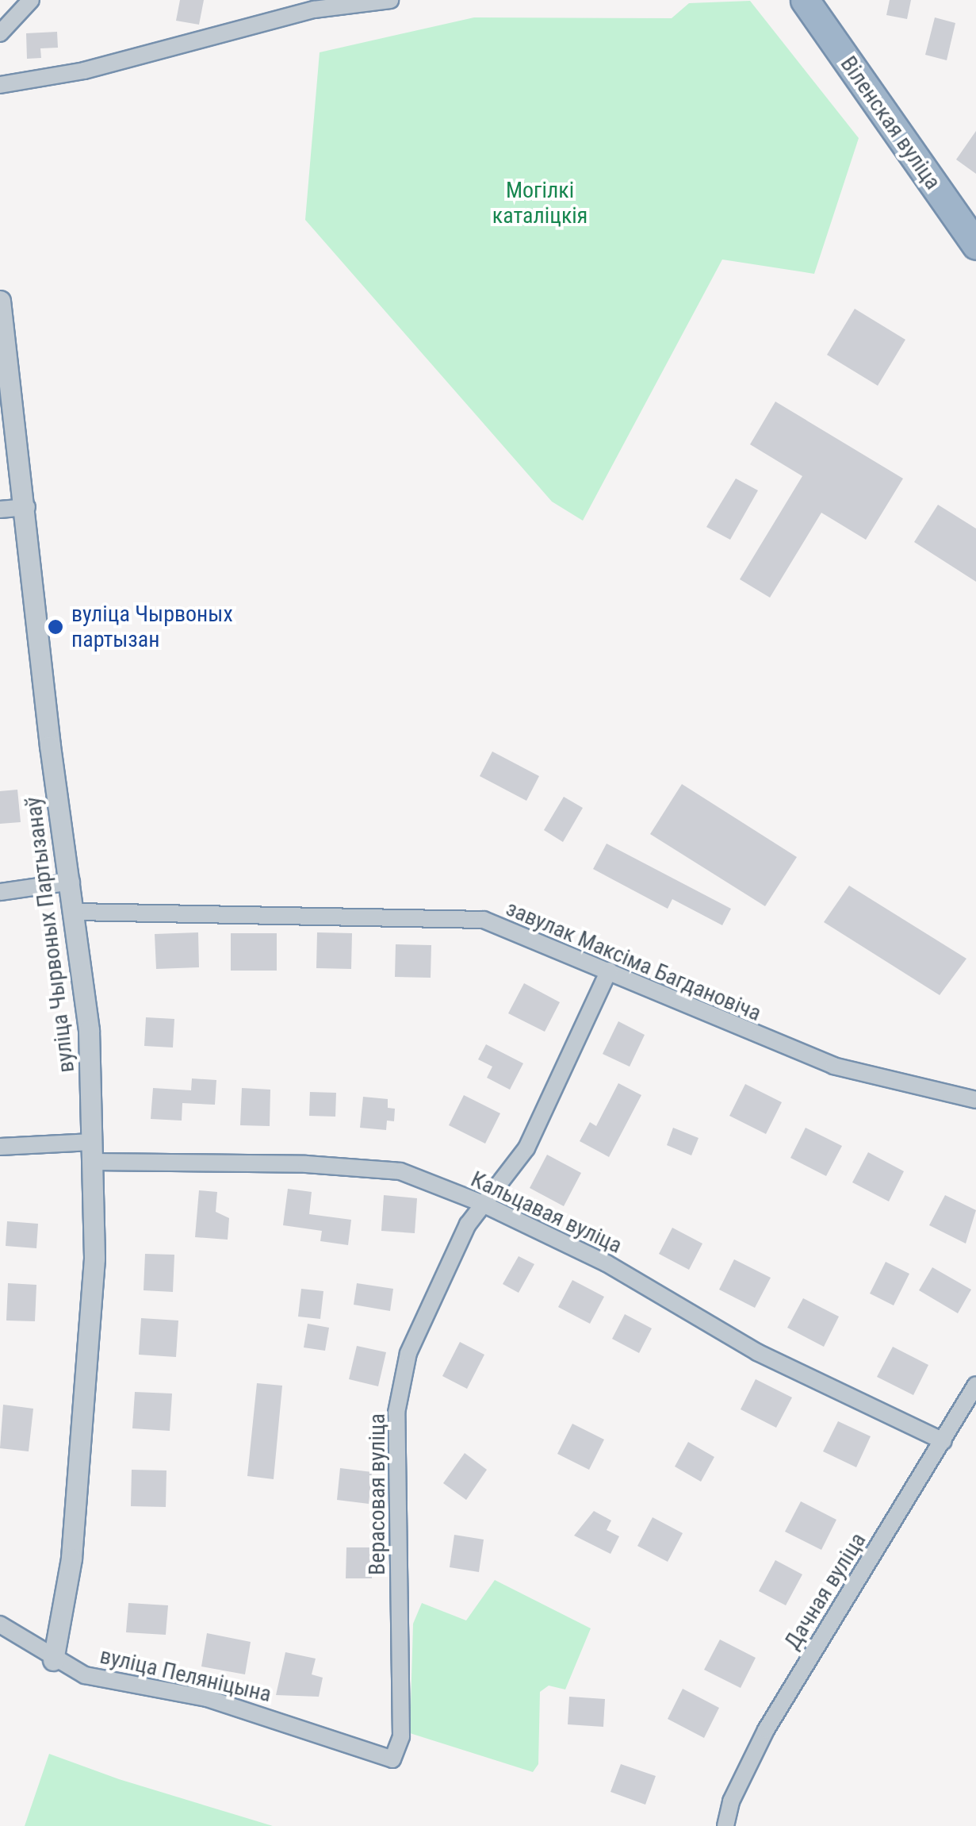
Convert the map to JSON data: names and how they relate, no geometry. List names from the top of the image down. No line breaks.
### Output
{"streets":{"highway":["Віленская вуліца"],"street":["вуліца Чырвоных Партызанаў","завулак Максіма Багдановіча","Кальцавая вуліца","Верасовая вуліца","Дачная вуліца","вуліца Пеляніцына"]},"crossings":[["вуліца Чырвоных Партызанаў","завулак Максіма Багдановіча"],["вуліца Чырвоных Партызанаў","Кальцавая вуліца"],["вуліца Чырвоных Партызанаў","вуліца Пеляніцына"],["завулак Максіма Багдановіча","Верасовая вуліца"],["Кальцавая вуліца","Верасовая вуліца"],["Кальцавая вуліца","Дачная вуліца"],["Верасовая вуліца","вуліца Пеляніцына"]],"parks":["Могілкі каталіцкія"],"places":["вуліца Чырвоных партызан"]}
